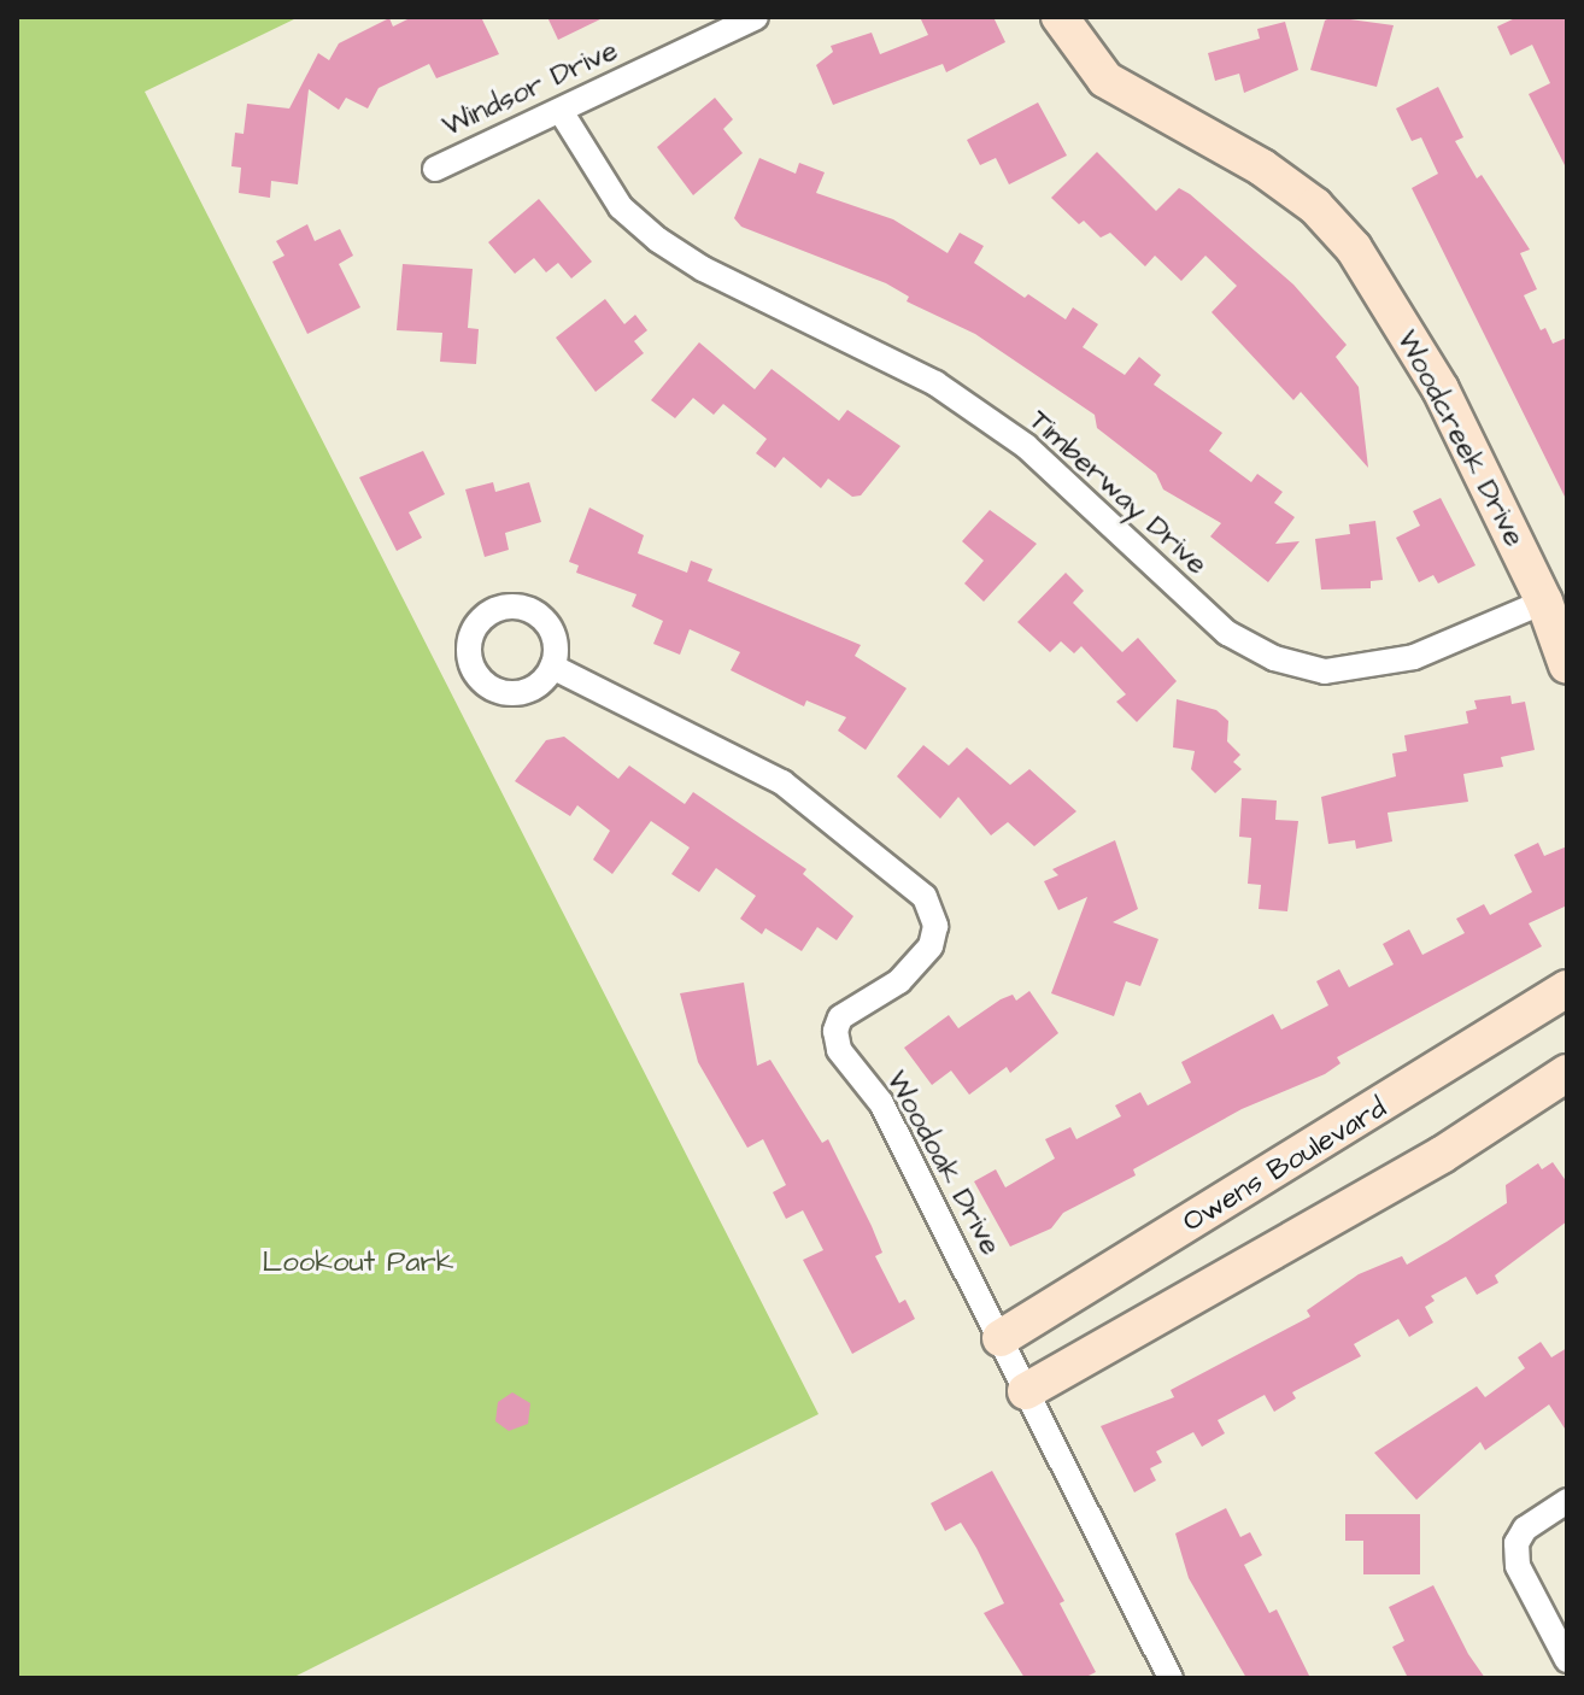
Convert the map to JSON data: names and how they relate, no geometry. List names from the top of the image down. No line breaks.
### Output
{"streets":{"street":["Windsor Drive","Woodcreek Drive","Timberway Drive","Woodoak Drive","Owens Boulevard"]},"crossings":[["Windsor Drive","Timberway Drive"],["Woodcreek Drive","Timberway Drive"],["Woodoak Drive","Owens Boulevard"]],"parks":["Lookout Park"]}
